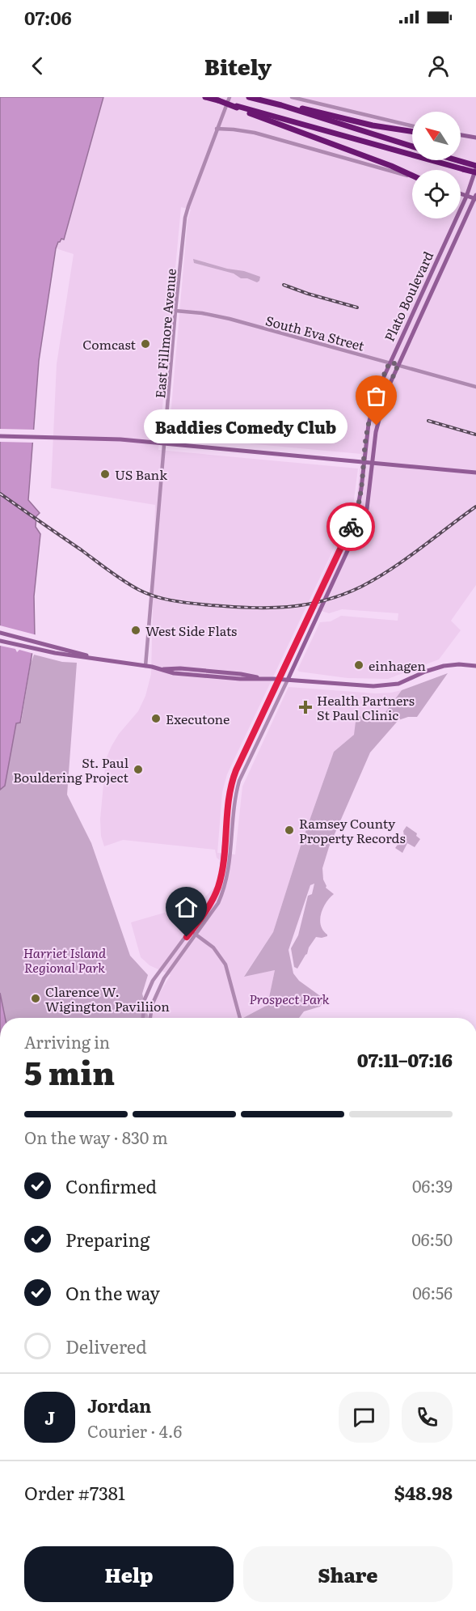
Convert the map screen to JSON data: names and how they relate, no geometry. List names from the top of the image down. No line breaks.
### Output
{"streets":{"main road":["Plato Boulevard"],"street":["South Eva Street","East Fillmore Avenue"]},"crossings":[["Plato Boulevard","South Eva Street"],["South Eva Street","East Fillmore Avenue"]],"parks":["Harriet Island Regional Park","Prospect Park"],"places":{"other":["Comcast","Baddies Comedy Club","US Bank","West Side Flats","einhagen","Executone","St. Paul Bouldering Project","Ramsey County Property Records","Clarence W. Wigington Paviliion"],"health":["Health Partners St Paul Clinic"]},"north":"top left","page":{"status":"07:06","header":"Bitely","bubble":"Baddies Comedy Club","heading":["5 min","Arriving in","07:11–07:16"],"panel":["Jordan","Courier · 4.6","Order #7381","$48.98"],"bar":"On the way · 830 m","list":[["Confirmed","06:39"],["Preparing","06:50"],["On the way","06:56"],"Delivered"],"round":"J","buttons":["Help","Share"]}}
